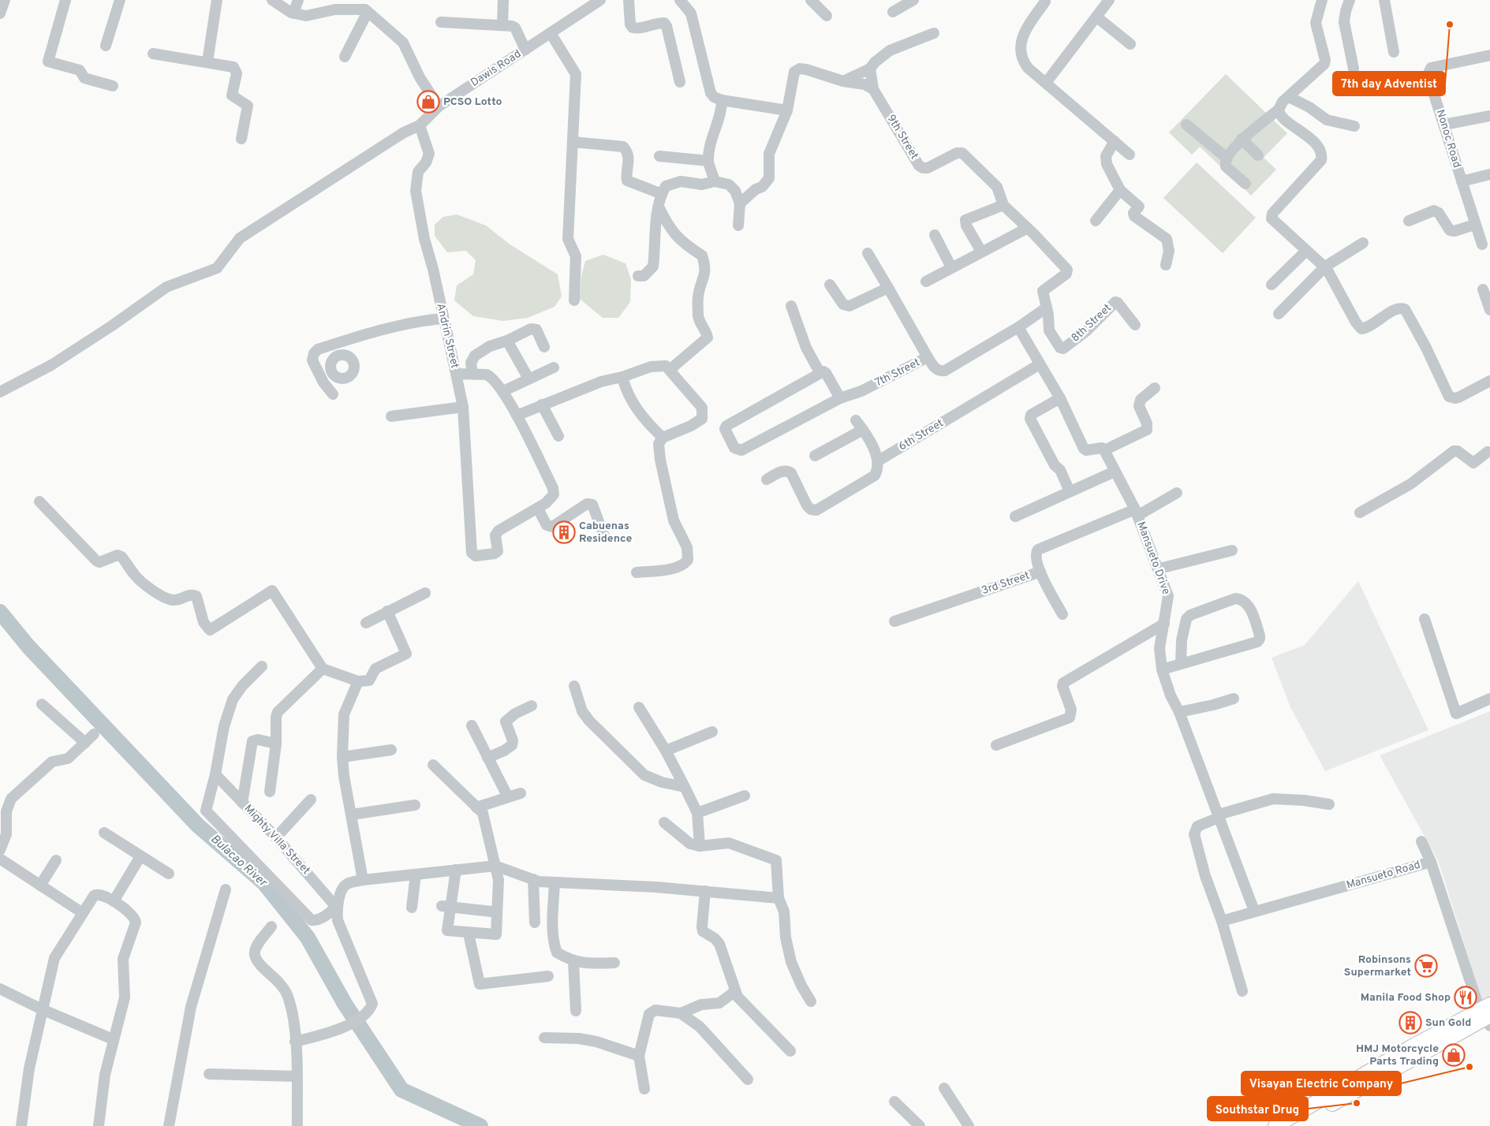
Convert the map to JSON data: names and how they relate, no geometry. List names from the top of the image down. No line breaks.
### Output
{"streets":{"street":["Dawis Road","9th Street","Nonoc Road","8th Street","Andrin Street","7th Street","6th Street","Mansueto Drive","3rd Street","Mighty Villa Street","Mansueto Road"]},"crossings":[["Dawis Road","Andrin Street"],["9th Street","8th Street"],["9th Street","7th Street"],["8th Street","7th Street"],["Mansueto Drive","3rd Street"],["Mansueto Drive","Mansueto Road"]],"water":["Bulacao River"],"places":{"other":["7th day Adventist","Visayan Electric Company","Southstar Drug"],"shop":["PCSO Lotto","HMJ Motorcycle Parts Trading"],"building":["Cabuenas Residence","Sun Gold"],"supermarket":["Robinsons Supermarket"],"restaurant":["Manila Food Shop"]}}
